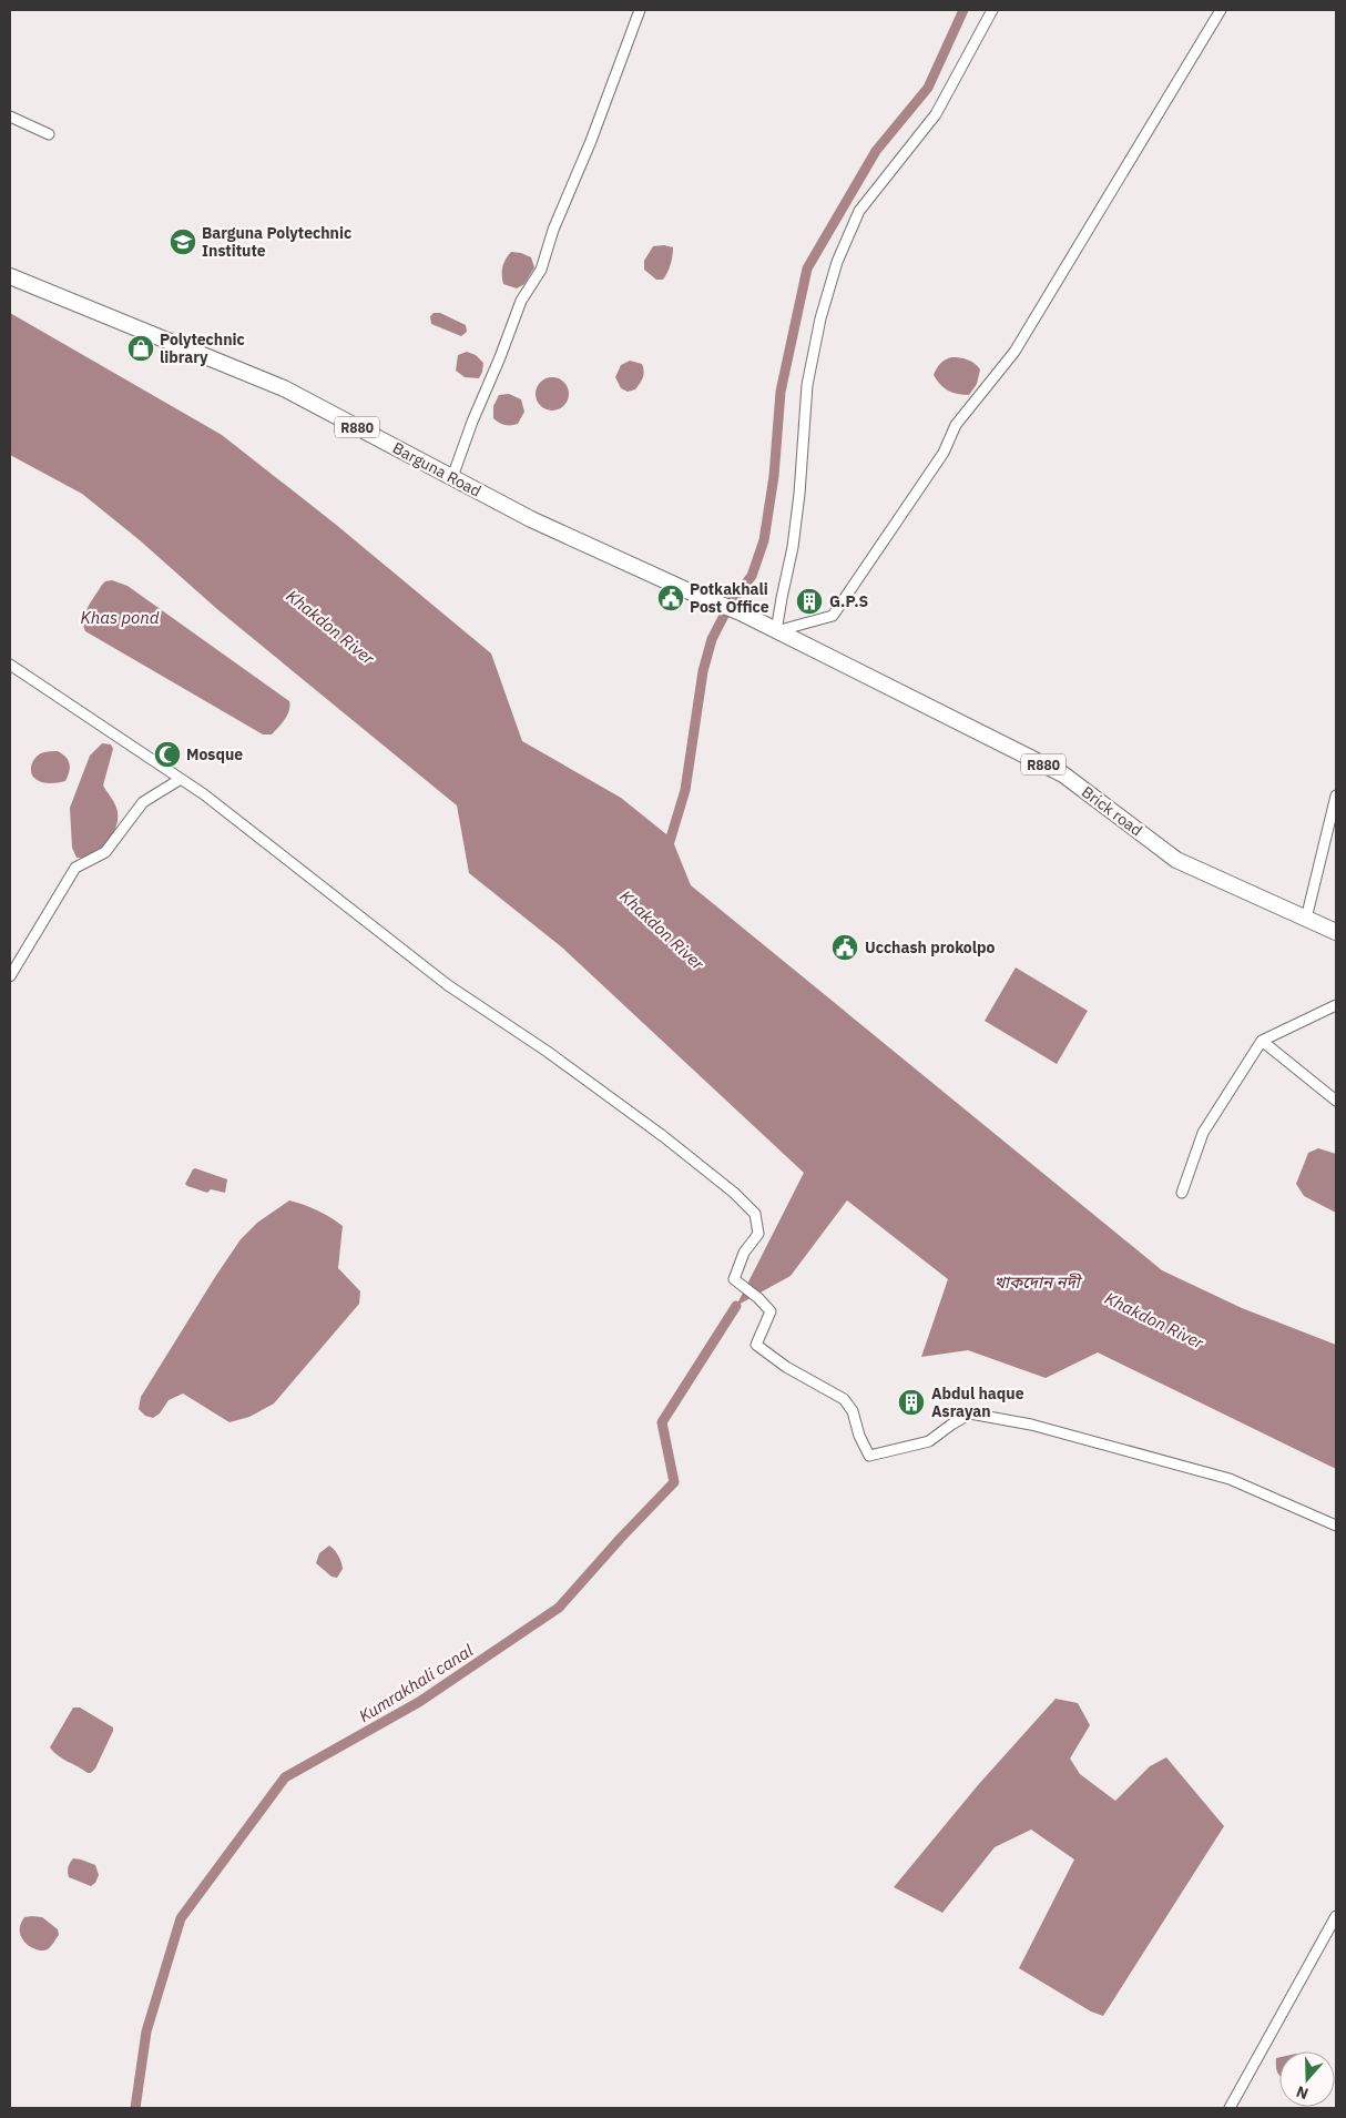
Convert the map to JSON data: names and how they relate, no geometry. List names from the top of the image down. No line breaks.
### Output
{"streets":{"main road":["R880","Barguna Road","Brick road"]},"crossings":[["Barguna Road","Brick road"]],"water":["Khas pond","Khakdon River","খাকদোন নদী","Kumrakhali canal"],"places":{"school or university":["Barguna Polytechnic Institute"],"shop":["Polytechnic library"],"public building":["Potkakhali Post Office","Ucchash prokolpo"],"building":["G.P.S","Abdul haque Asrayan"],"mosque":["Mosque"]},"north":"bottom"}
